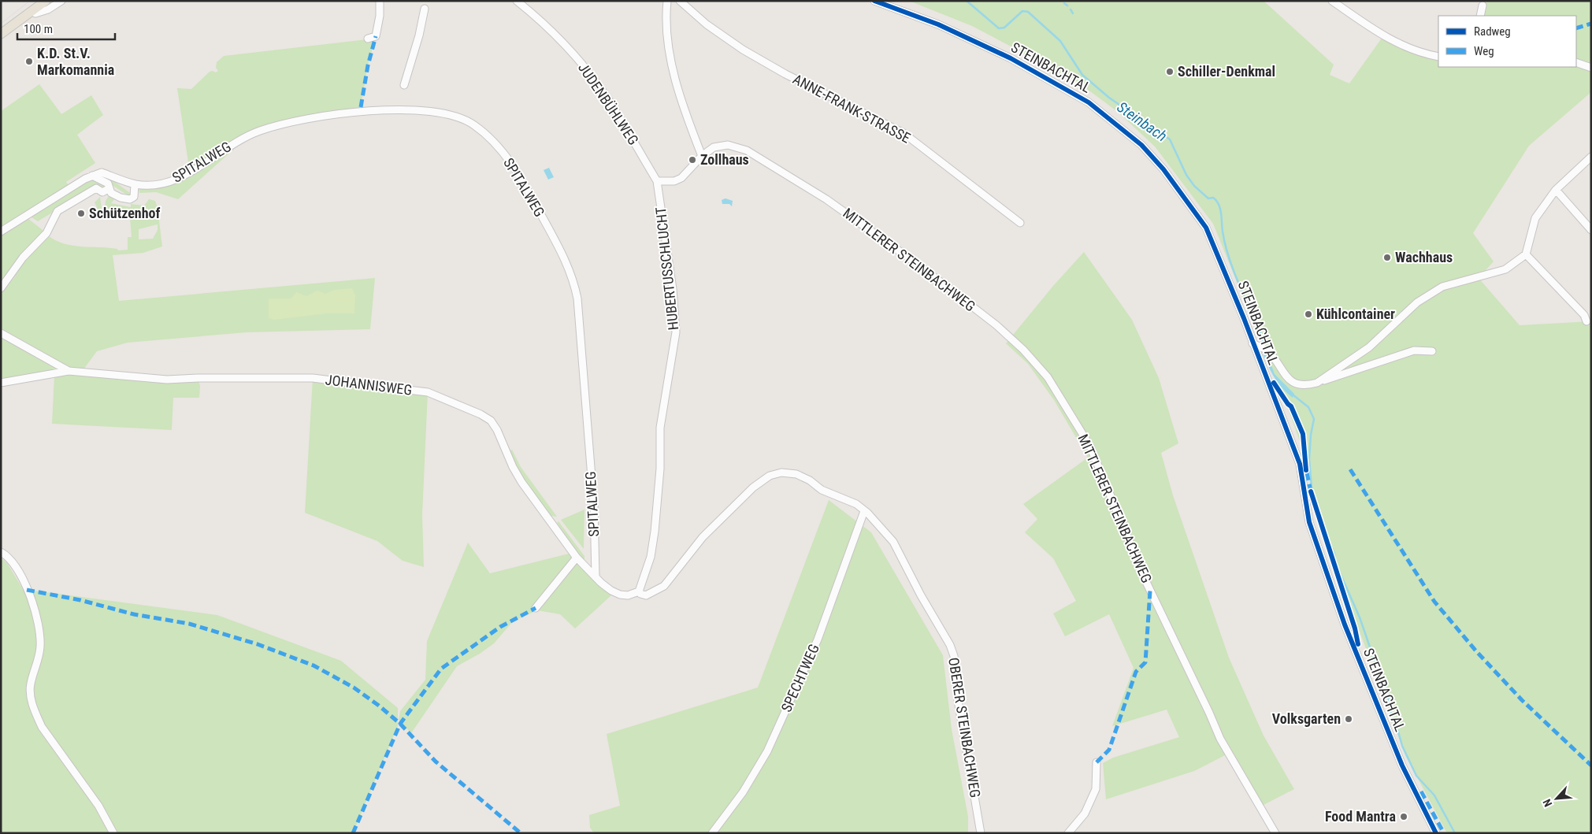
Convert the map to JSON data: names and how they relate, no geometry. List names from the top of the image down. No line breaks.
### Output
{"streets":{"street":["STEINBACHTAL","JUDENBÜHLWEG","ANNE-FRANK-STRASSE","SPITALWEG","MITTLERER STEINBACHWEG","HUBERTUSSCHLUCHT","JOHANNISWEG","SPECHTWEG","OBERER STEINBACHWEG"]},"crossings":[["JUDENBÜHLWEG","HUBERTUSSCHLUCHT"],["SPITALWEG","JOHANNISWEG"],["HUBERTUSSCHLUCHT","JOHANNISWEG"],["HUBERTUSSCHLUCHT","OBERER STEINBACHWEG"],["JOHANNISWEG","OBERER STEINBACHWEG"],["SPECHTWEG","OBERER STEINBACHWEG"]],"water":["Steinbach"],"places":["K.D. St.V. Markomannia","Schiller-Denkmal","Zollhaus","Schützenhof","Wachhaus","Kühlcontainer","Volksgarten","Food Mantra"],"legend":["Radweg","Weg"],"scale_bar":"100 m","north":"bottom left"}
